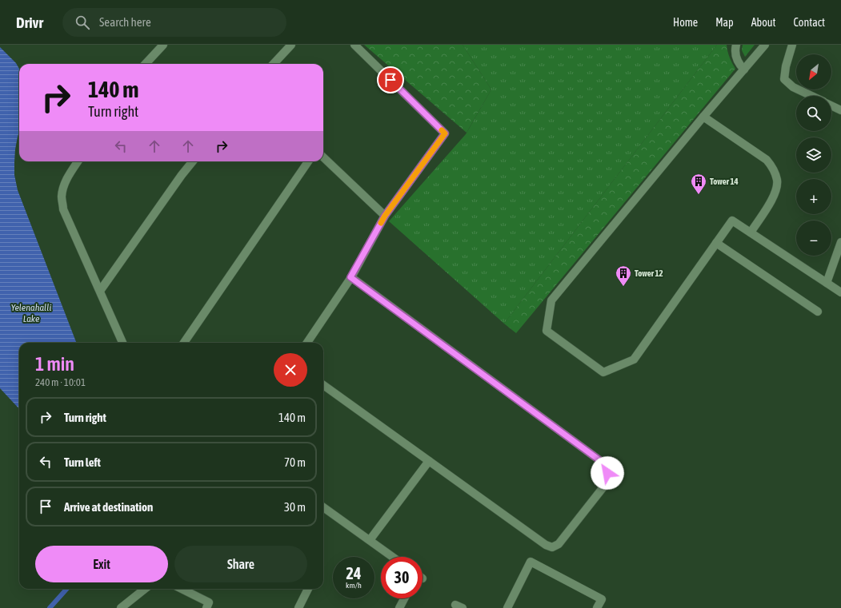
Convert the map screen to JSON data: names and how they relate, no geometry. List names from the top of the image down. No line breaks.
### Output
{"water":["Yelenahalli Lake"],"places":{"building":["Tower 14","Tower 12"]},"north":"bottom left","page":{"header":"Drivr","search":"Search here","nav":["Home","Map","About","Contact"],"map_buttons":["+","−"],"turn":["140 m","Turn right"],"heading":["1 min","240 m · 10:01"],"list":[{"name":"Turn right","value":"140 m"},{"name":"Turn left","value":"70 m"},{"name":"Arrive at destination","value":"30 m"}],"buttons":["Exit","Share"],"speed":"24 km/h","limit":"30"}}
